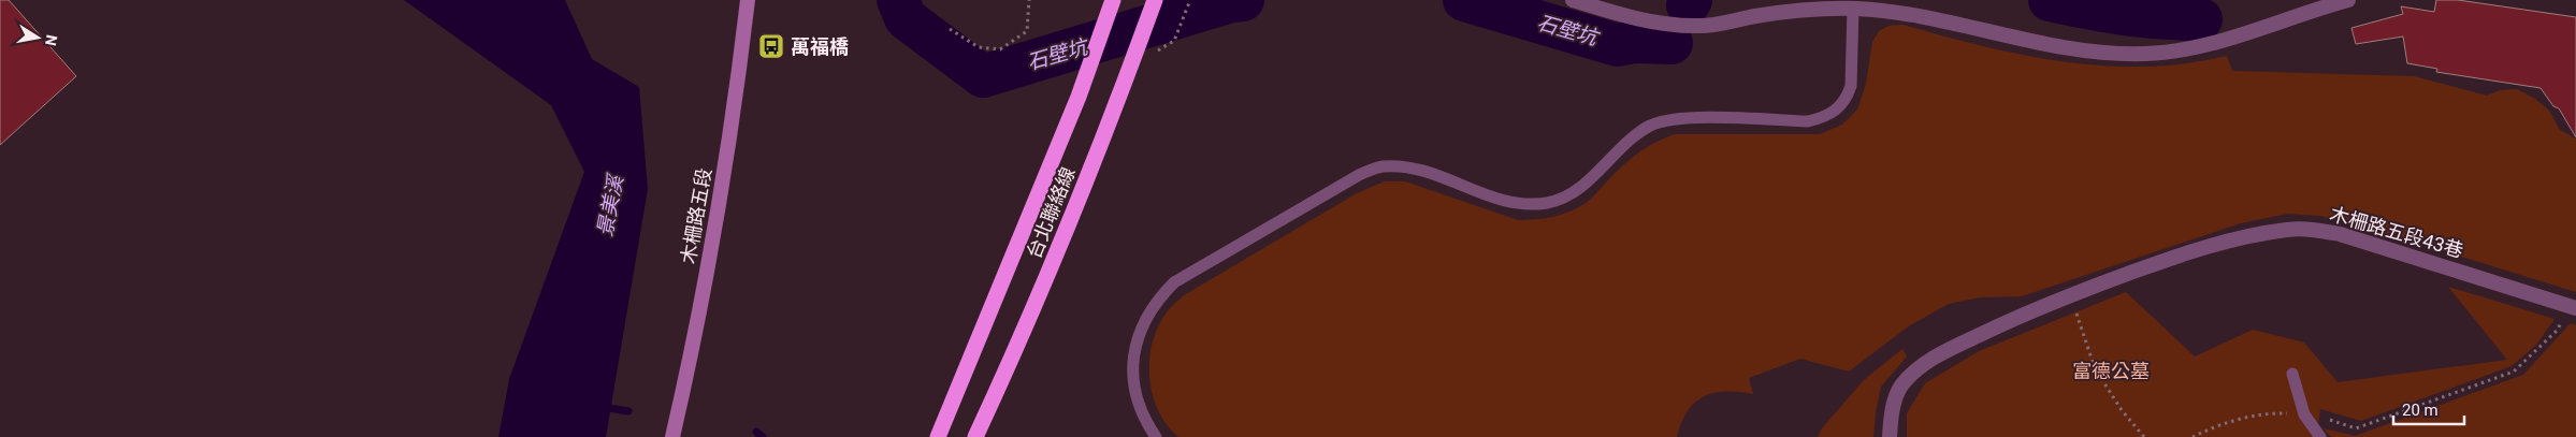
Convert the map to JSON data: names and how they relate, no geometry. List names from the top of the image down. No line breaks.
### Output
{"streets":{"highway":["台北聯絡線"],"main road":["木柵路五段"],"street":["木柵路五段43巷"]},"water":["石壁坑","景美溪"],"parks":["富德公墓"],"places":{"bus stop":["萬福橋"]},"scale_bar":"20 m","north":"right"}
